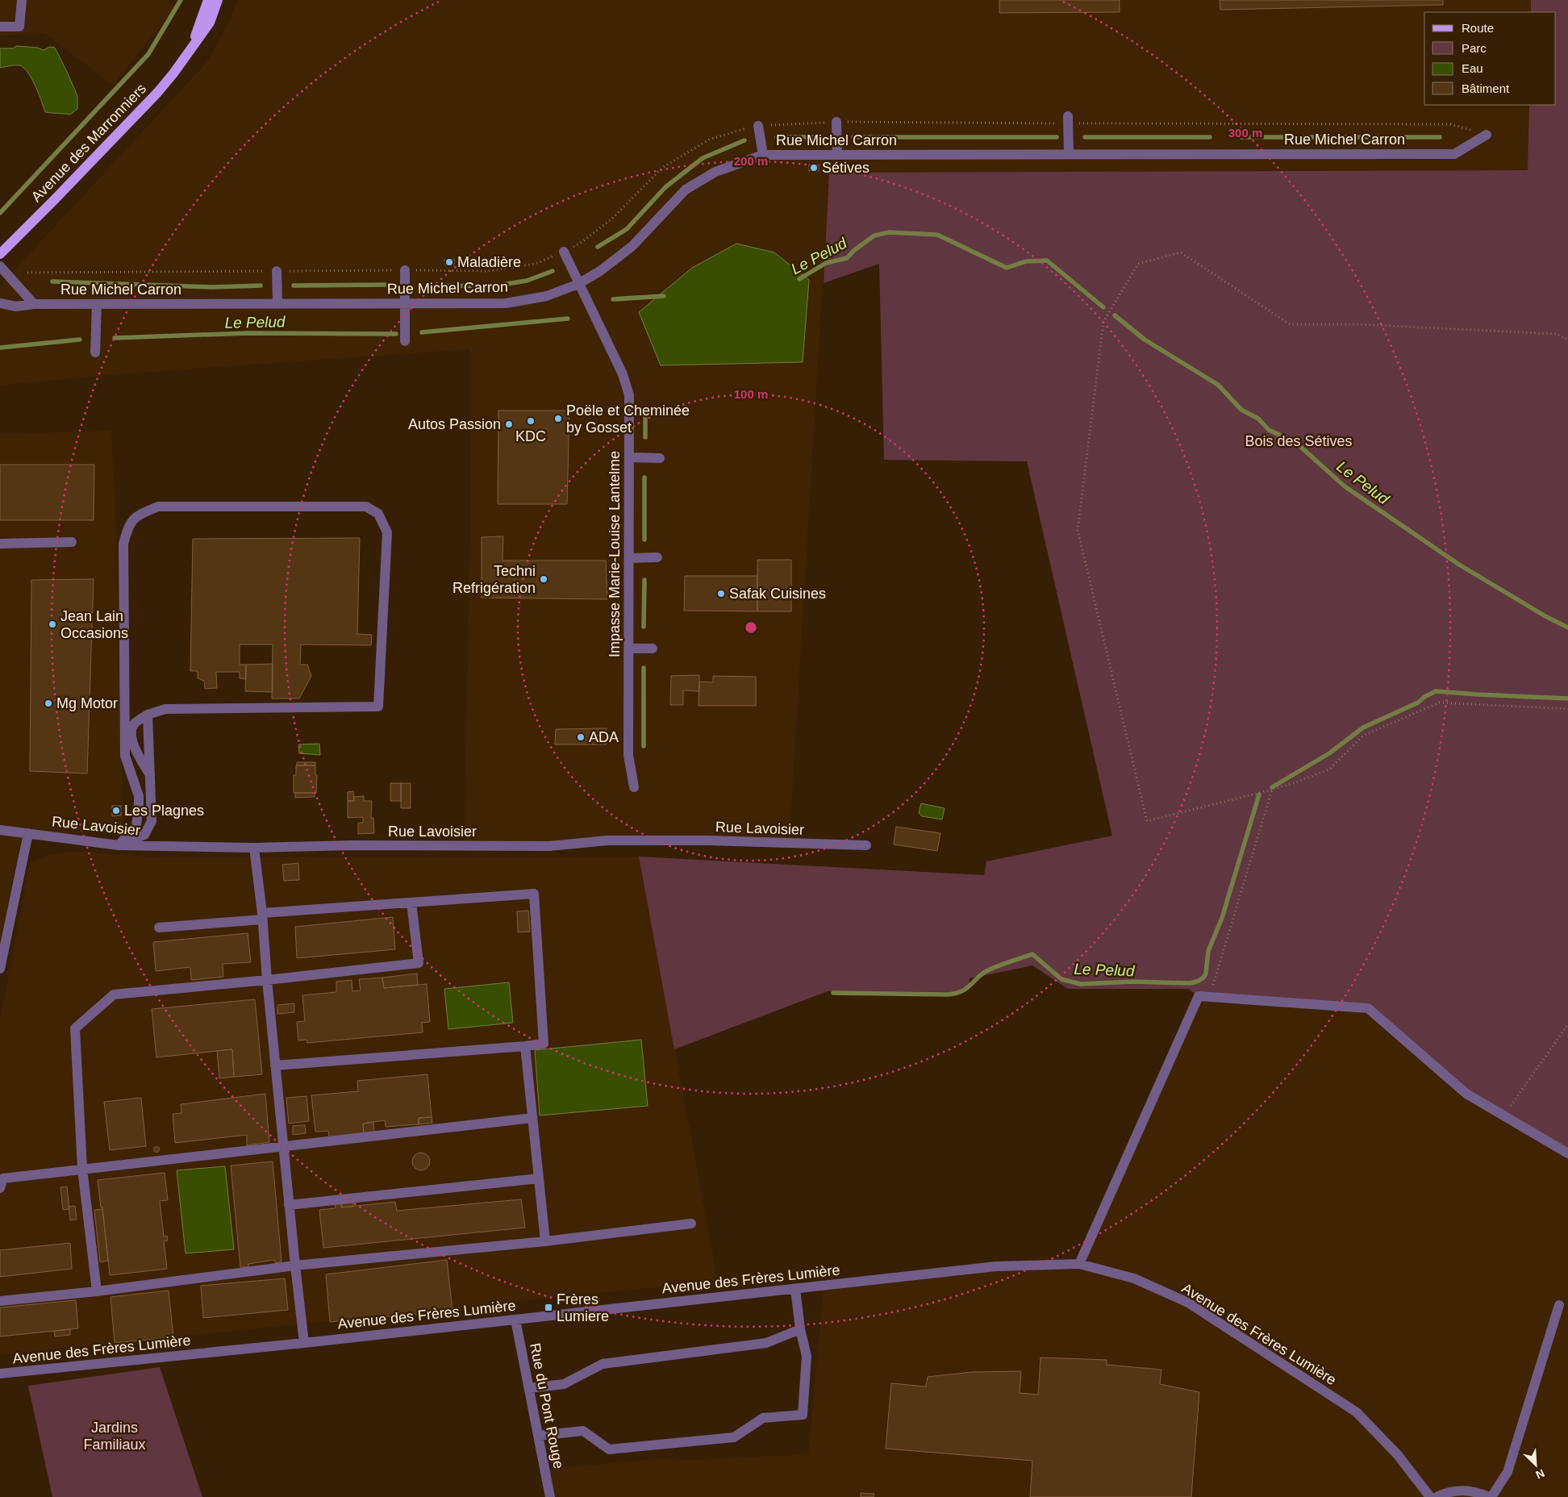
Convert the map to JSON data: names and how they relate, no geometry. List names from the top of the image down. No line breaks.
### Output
{"streets":{"main road":["Avenue des Marronniers"],"street":["Rue Michel Carron","Impasse Marie-Louise Lantelme","Rue Lavoisier","Avenue des Frères Lumière","Rue du Pont Rouge"]},"crossings":[["Rue Michel Carron","Impasse Marie-Louise Lantelme"],["Avenue des Frères Lumière","Rue du Pont Rouge"]],"water":["Le Pelud"],"parks":["Bois des Sétives","Jardins Familiaux"],"places":{"other":["Sétives","Maladière","Poële et Cheminée by Gosset","KDC","Autos Passion","Techni Refrigération","Safak Cuisines","Jean Lain Occasions","Mg Motor","ADA","Les Plagnes"],"transit":["Frères Lumiere"]},"legend":["Route","Parc","Eau","Bâtiment"],"north":"bottom right","rings":["300 m","200 m","100 m"]}
